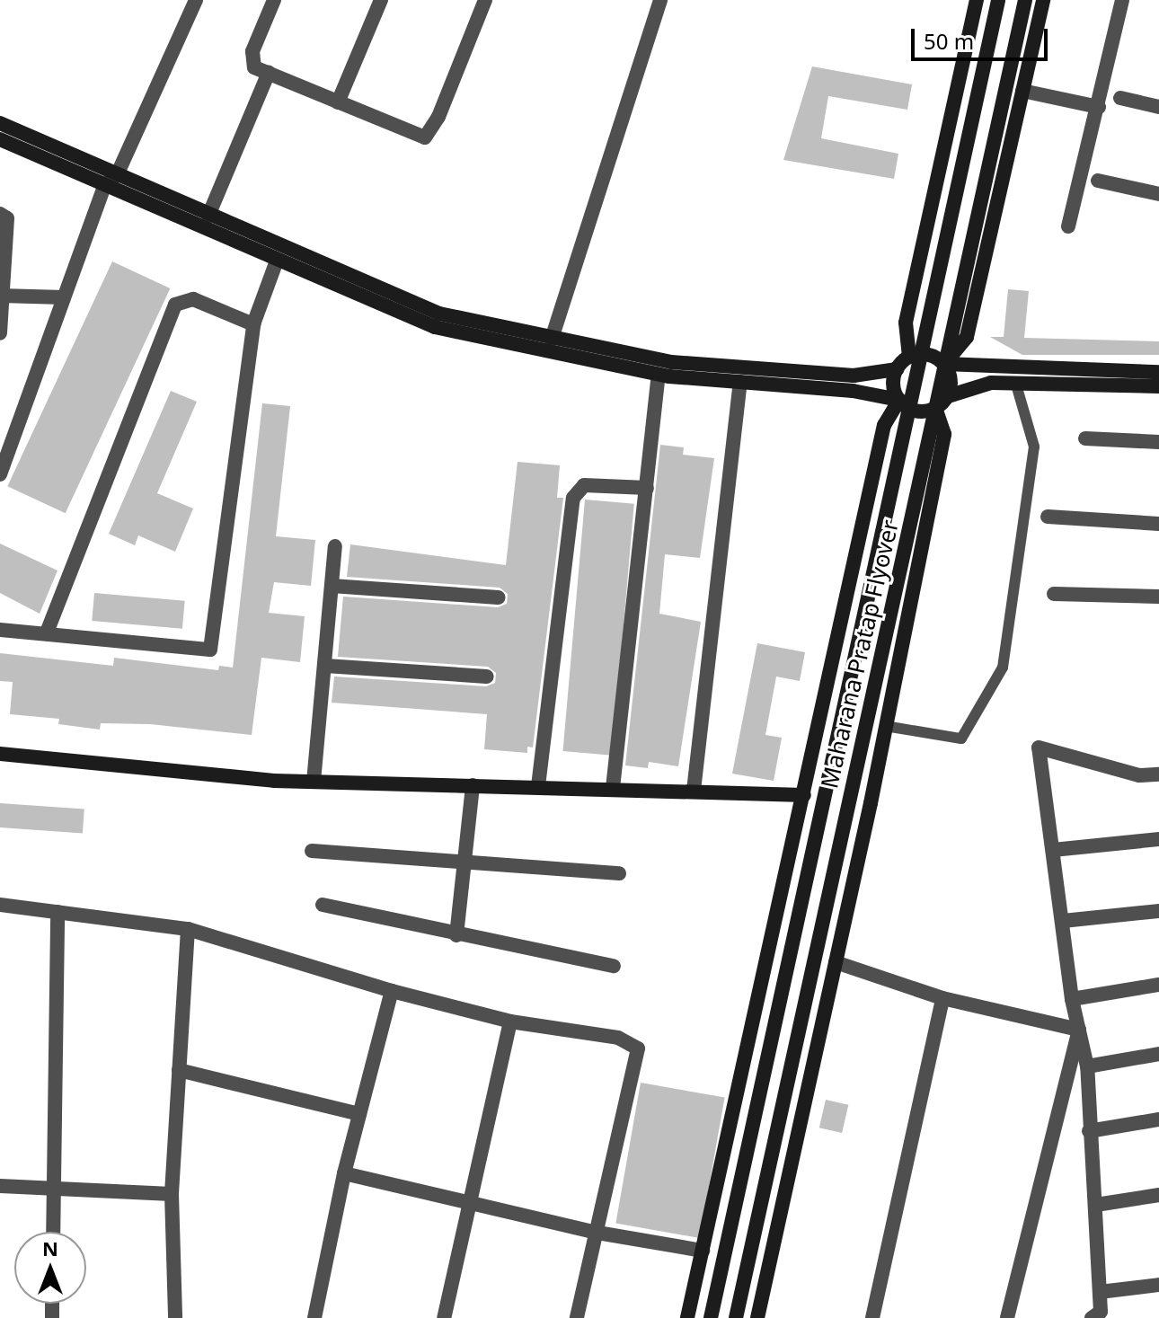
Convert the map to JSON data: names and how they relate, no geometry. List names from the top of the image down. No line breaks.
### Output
{"streets":{"street":["Maharana Pratap Flyover"]},"scale_bar":"50 m","north":"top"}
